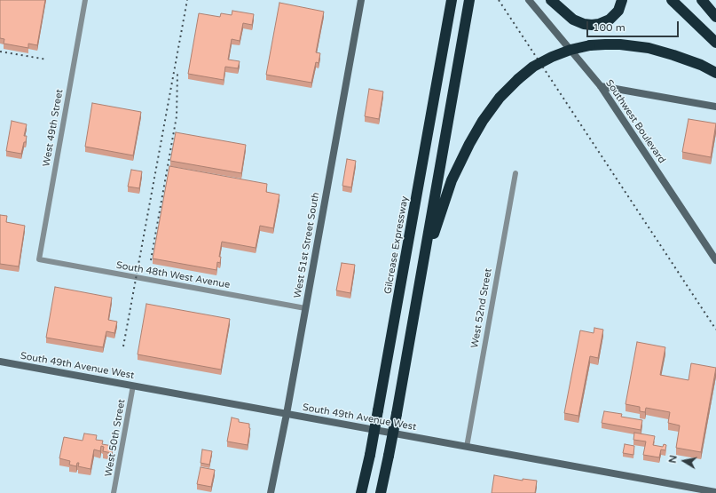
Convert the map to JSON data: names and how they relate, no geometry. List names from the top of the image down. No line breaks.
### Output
{"streets":{"highway":["Gilcrease Expressway"],"street":["Southwest Boulevard","West 49th Street","West 51st Street South","South 48th West Avenue","West 52nd Street","South 49th Avenue West","West 50th Street"]},"crossings":[["West 49th Street","South 48th West Avenue"],["West 51st Street South","South 48th West Avenue"],["West 51st Street South","South 49th Avenue West"],["West 52nd Street","South 49th Avenue West"],["South 49th Avenue West","West 50th Street"]],"scale_bar":"100 m","north":"left"}
